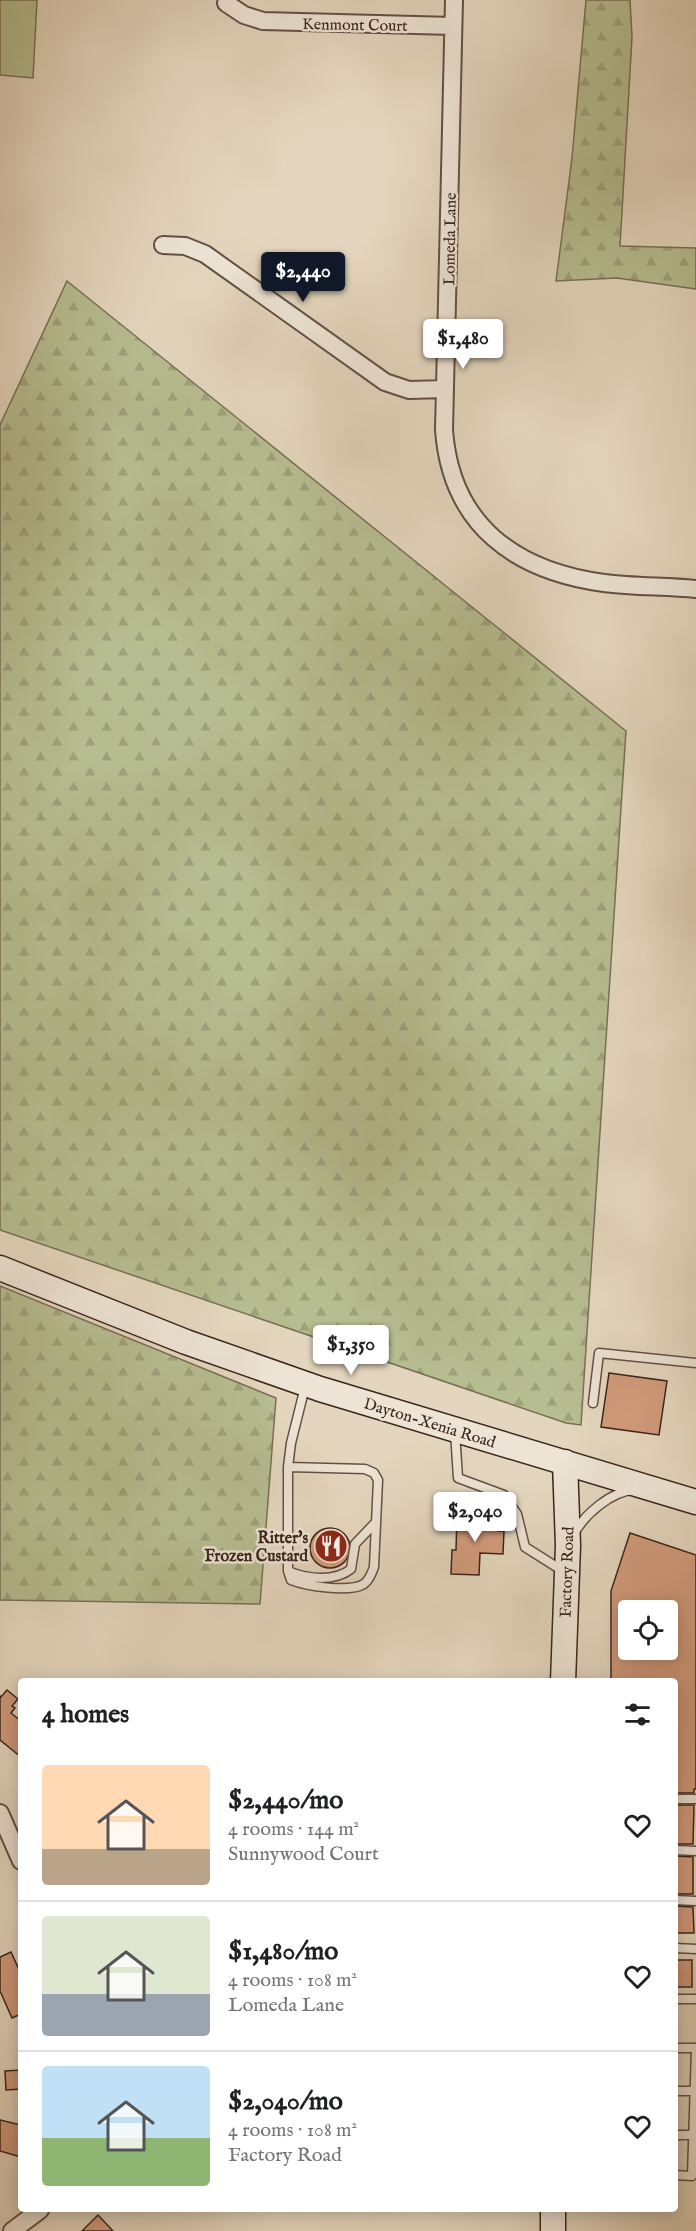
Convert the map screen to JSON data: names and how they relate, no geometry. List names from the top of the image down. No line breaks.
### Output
{"streets":{"main road":["Dayton-Xenia Road","Factory Road"],"street":["Kenmont Court","Lomeda Lane"]},"crossings":[["Kenmont Court","Lomeda Lane"],["Dayton-Xenia Road","Factory Road"]],"places":{"restaurant":["Ritter's Frozen Custard"]},"page":{"price":["$2,440","$1,480","$1,350","$2,040"],"heading":"4 homes","list":[{"name":"$2,440/mo","note":"4 rooms · 144 m² · Sunnywood Court"},{"name":"$1,480/mo","note":"4 rooms · 108 m² · Lomeda Lane"},{"name":"$2,040/mo","note":"4 rooms · 108 m² · Factory Road"}]}}
